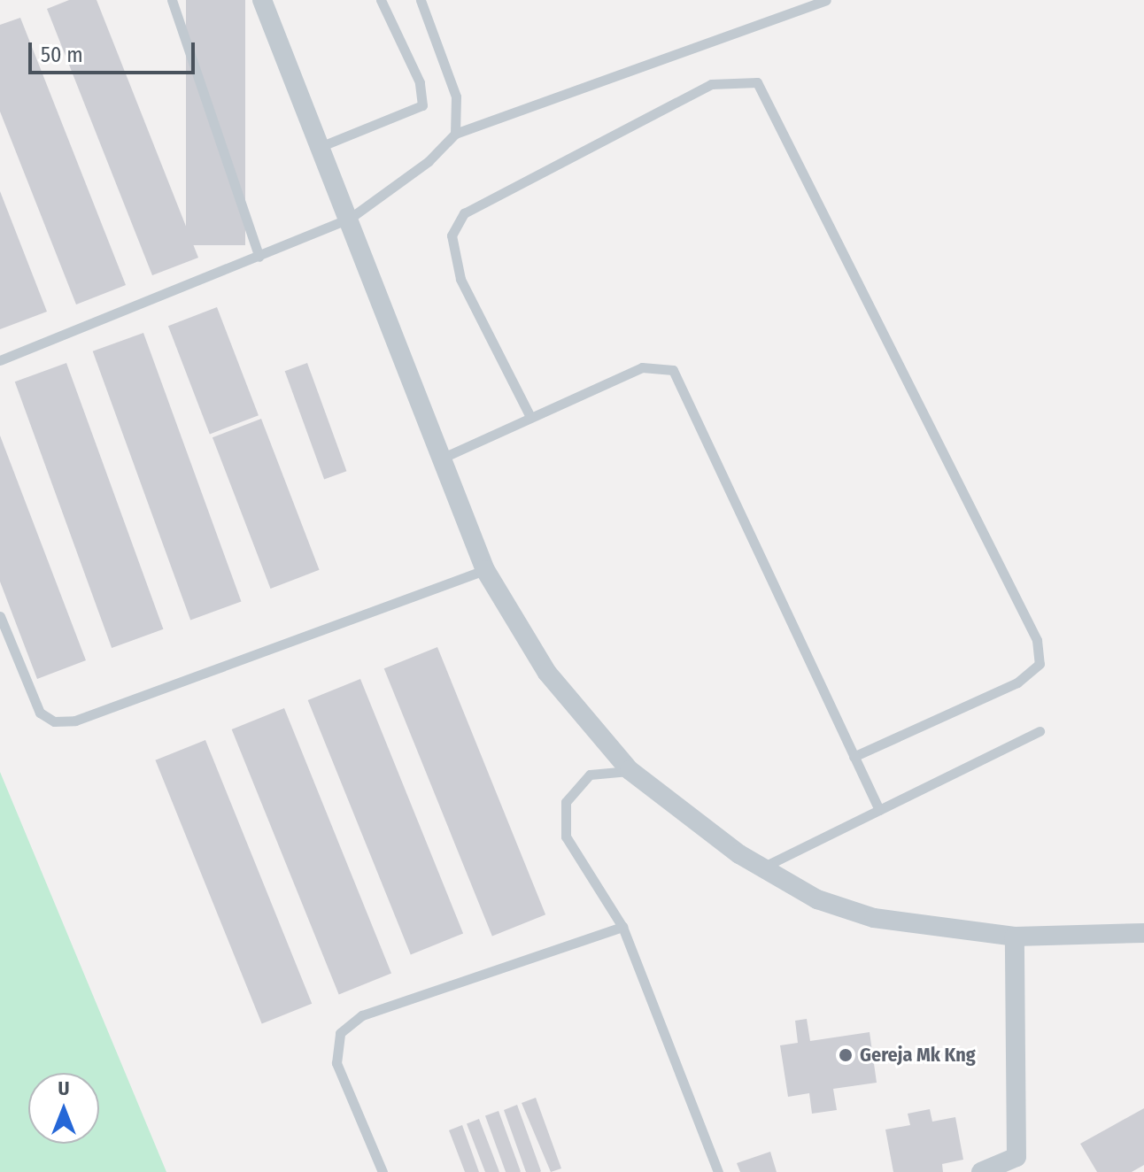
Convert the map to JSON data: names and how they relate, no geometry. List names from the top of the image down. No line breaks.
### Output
{"places":["Gereja Mk Kng"],"scale_bar":"50 m","north":"top"}
